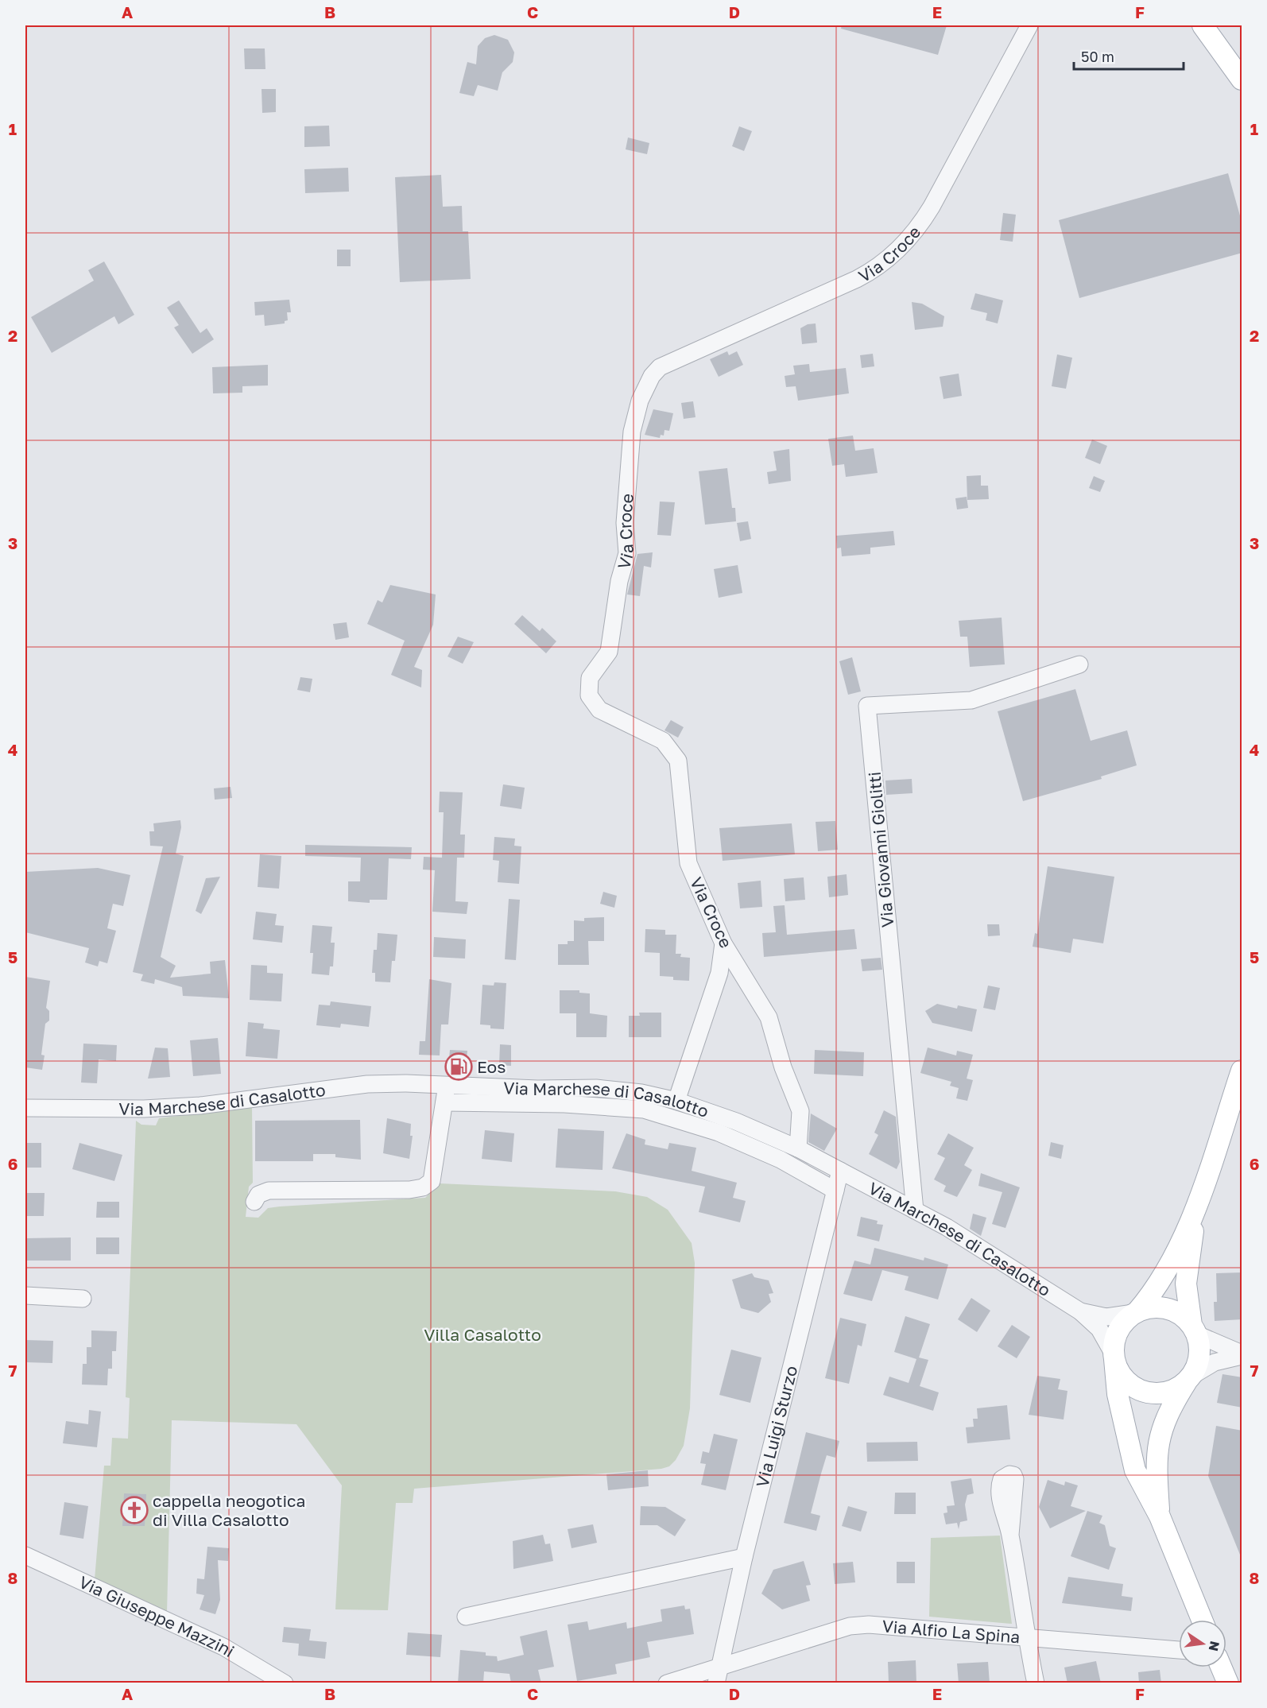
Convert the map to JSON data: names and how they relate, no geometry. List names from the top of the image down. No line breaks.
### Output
{"streets":{"street":["Via Croce","Via Giovanni Giolitti","Via Marchese di Casalotto","Via Luigi Sturzo","Via Giuseppe Mazzini","Via Alfio La Spina"]},"crossings":[["Via Croce","Via Marchese di Casalotto"],["Via Giovanni Giolitti","Via Marchese di Casalotto"],["Via Marchese di Casalotto","Via Luigi Sturzo"],["Via Luigi Sturzo","Via Alfio La Spina"]],"parks":["Villa Casalotto"],"places":{"fuel station":["Eos"],"church":["cappella neogotica di Villa Casalotto"]},"scale_bar":"50 m","north":"right","grid":{"columns":["A","B","C","D","E","F"],"rows":["1","2","3","4","5","6","7","8"]}}
